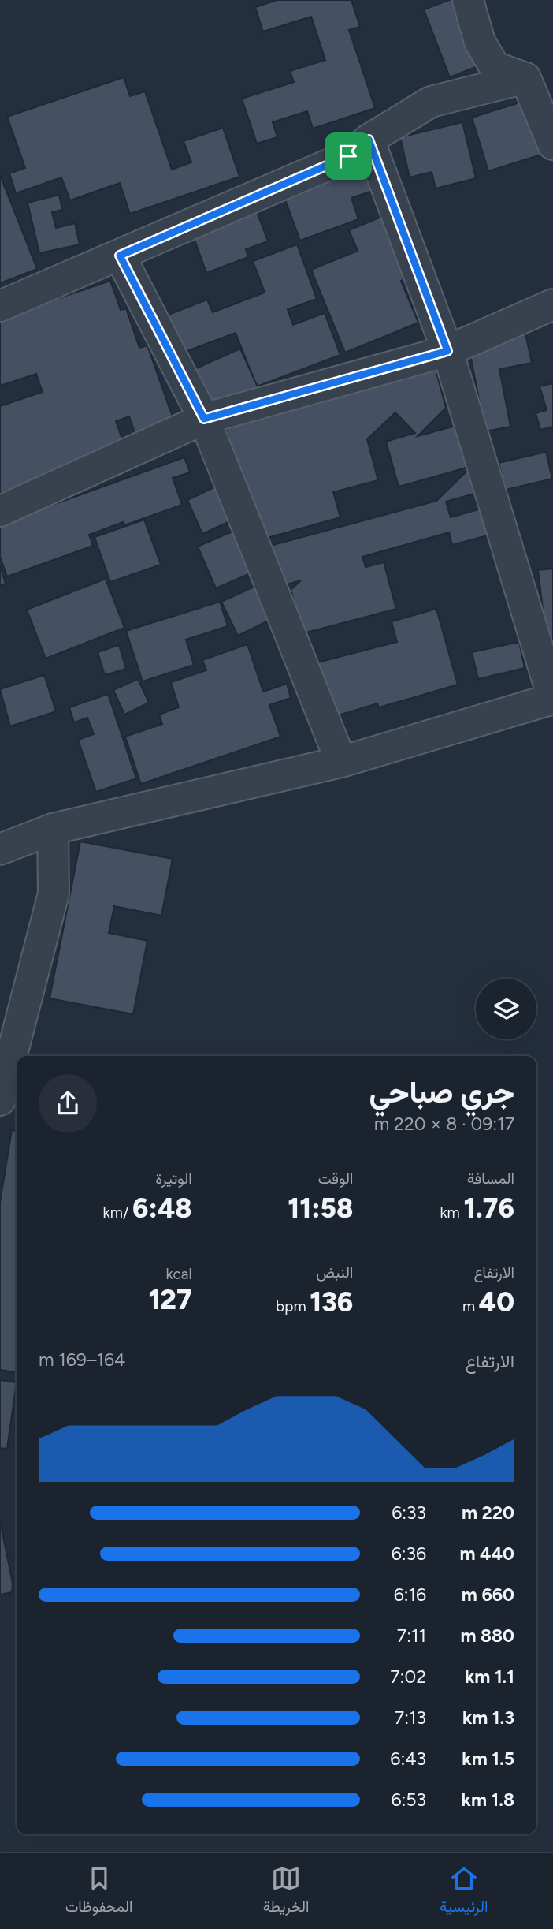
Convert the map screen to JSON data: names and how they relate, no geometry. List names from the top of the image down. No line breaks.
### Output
{"page":{"heading":["جري صباحي","09:17 · 8 × 220 m"],"stats":[["المسافة","1.76 km"],["الوقت","11:58"],["الوتيرة","6:48 /km"],["الارتفاع","40 m"],["النبض","136 bpm"],["kcal","127"]],"chart":["الارتفاع","164–169 m"],"list":[{"name":"220 m","note":"6:33"},{"name":"440 m","note":"6:36"},{"name":"660 m","note":"6:16"},{"name":"880 m","note":"7:11"},{"name":"1.1 km","note":"7:02"},{"name":"1.3 km","note":"7:13"},{"name":"1.5 km","note":"6:43"},{"name":"1.8 km","note":"6:53"}],"tabs":["الرئيسية","الخريطة","المحفوظات"]}}
